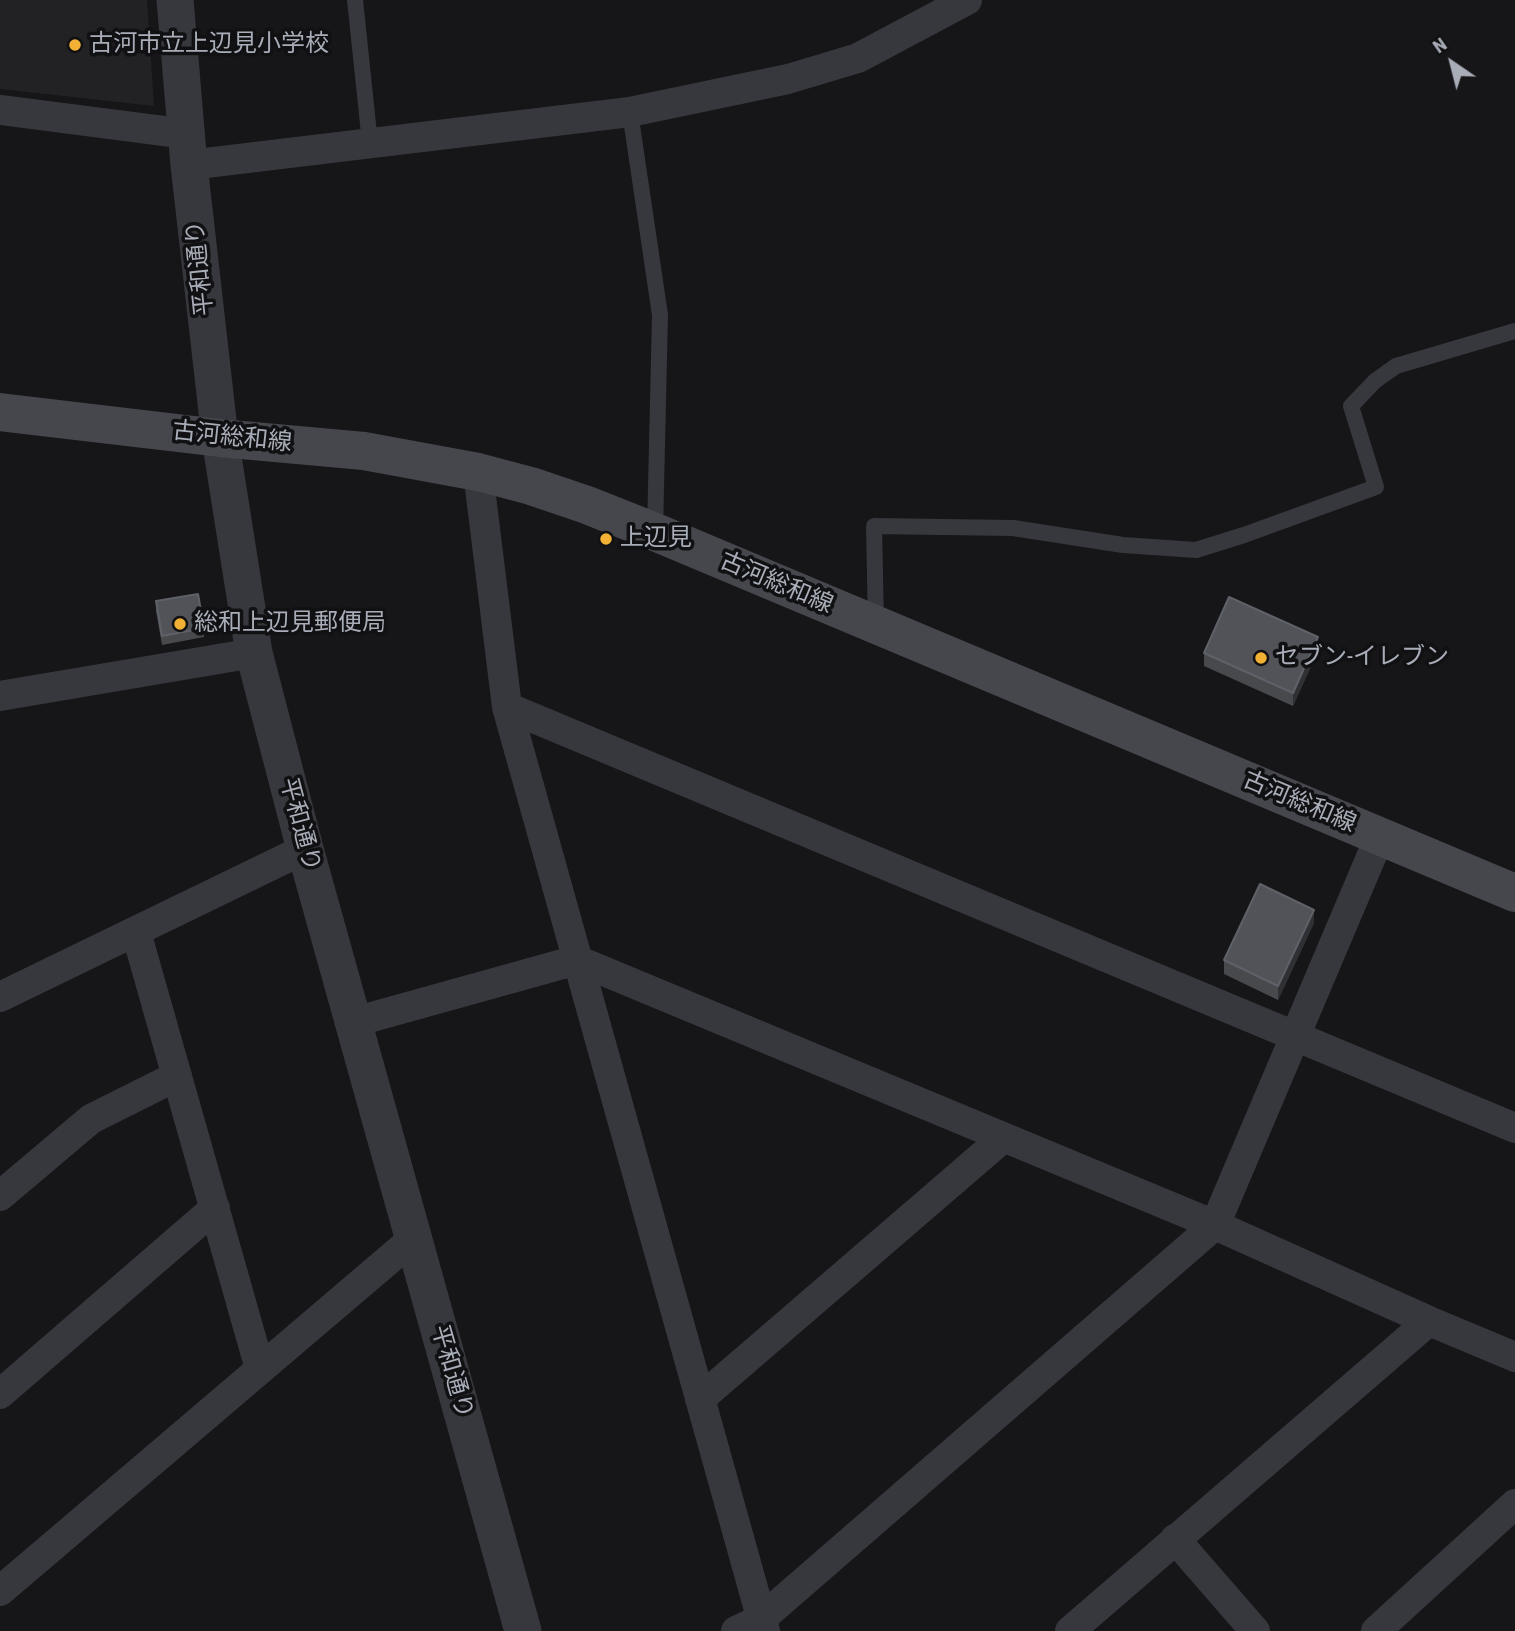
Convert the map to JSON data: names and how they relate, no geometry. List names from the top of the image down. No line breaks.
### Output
{"streets":{"main road":["古河総和線"],"street":["平和通り"]},"crossings":[["平和通り","古河総和線"]],"places":["古河市立上辺見小学校","上辺見","総和上辺見郵便局","セブン-イレブン"],"north":"top left"}
